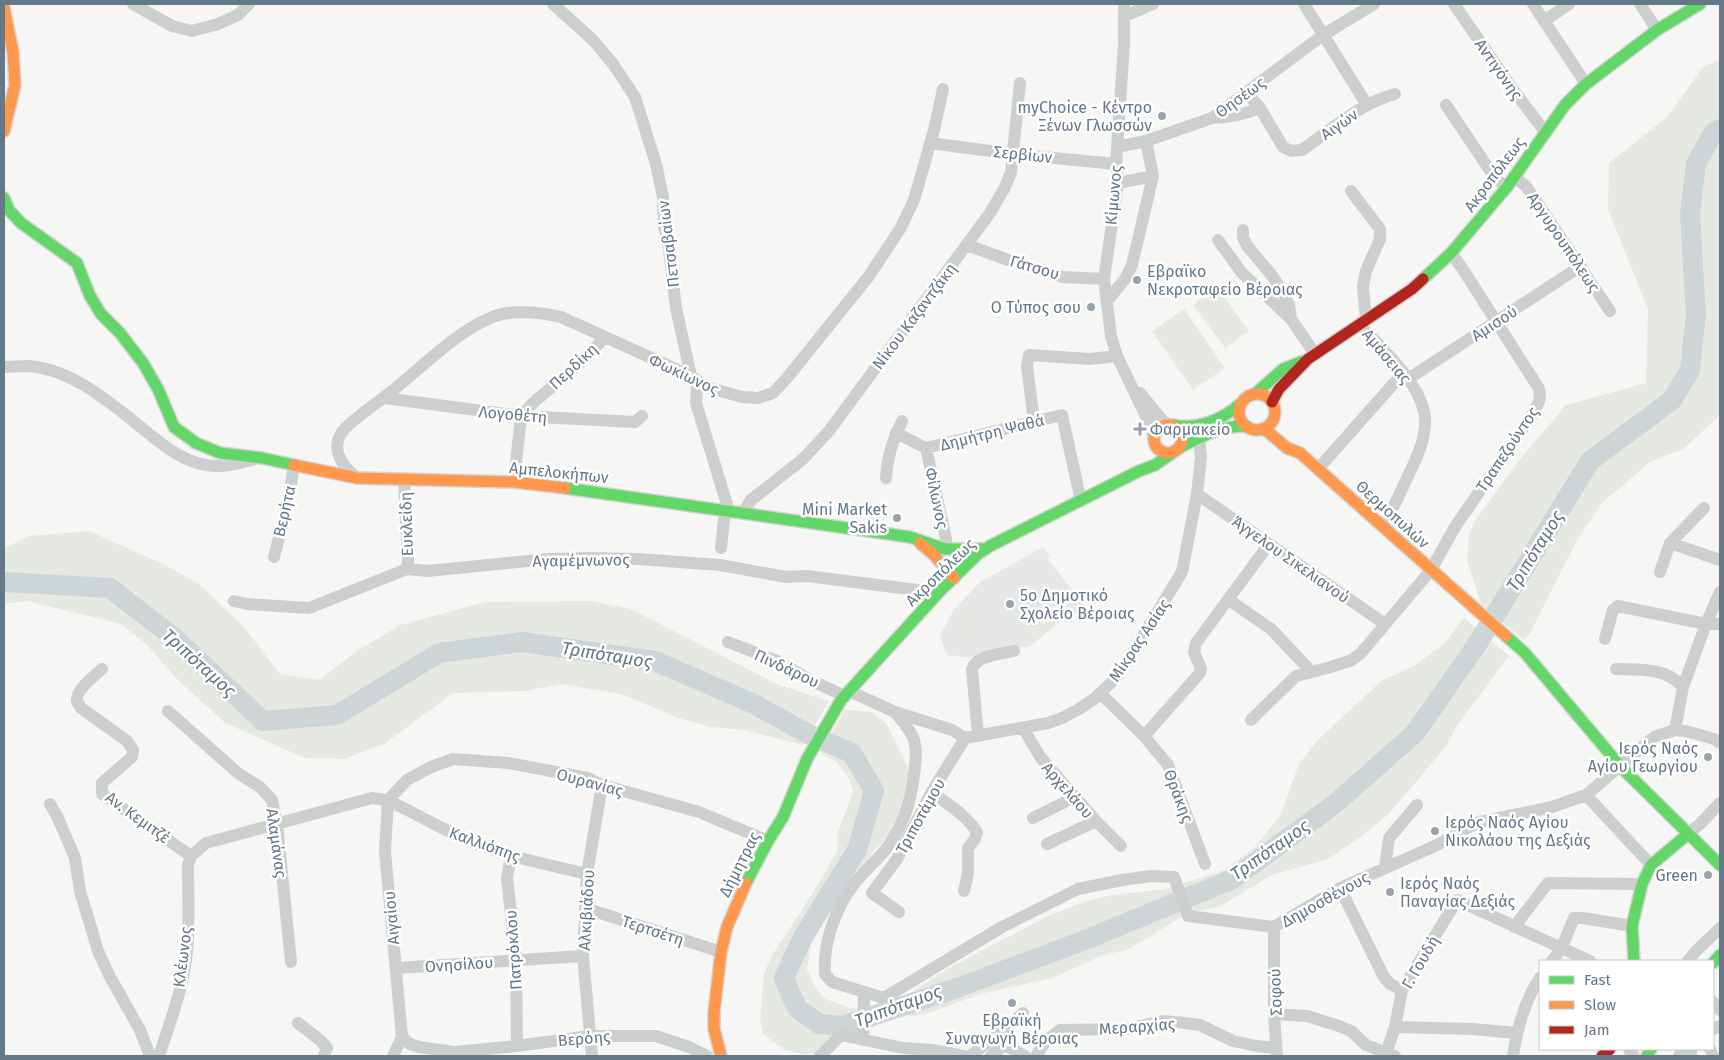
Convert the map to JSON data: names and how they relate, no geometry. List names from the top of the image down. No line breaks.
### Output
{"streets":{"street":["Αντιγόνης","Θησέως","Αιγών","Σερβίων","Ακροπόλεως","Κίμωνος","Αργυρουπόλεως","Πετσαβαίων","Γάτσου","Νίκου Καζαντζάκη","Αμισού","Αμάσειας","Περδίκη","Φωκίωνος","Λογοθέτη","Δημήτρη Ψαθά","Τραπεζούντος","Αμπελοκήπων","Φίλωνος","Βερήτα","Θερμοπυλών","Ευκλείδη","Άγγελου Σικελιανού","Αγαμέμνωνος","Μίκρας Ασίας","Πινδάρου","Ουρανίας","Αρχελάου","Θράκης","Τριποτάμου","Αν. Κεμιτζέ","Αλαμάνας","Καλλιόπης","Δήμητρας","Δημοσθένους","Αλκιβιάδου","Αιγαίου","Τερτσέτη","Πατρόκλου","Κλέωνος","Γ. Γουδή","Ονησίλου","Σοφού","Μεραρχίας","Βερόης"]},"crossings":[["Αντιγόνης","Ακροπόλεως"],["Θησέως","Κίμωνος"],["Σερβίων","Κίμωνος"],["Σερβίων","Νίκου Καζαντζάκη"],["Σερβίων","Φωκίωνος"],["Ακροπόλεως","Κίμωνος"],["Ακροπόλεως","Αργυρουπόλεως"],["Ακροπόλεως","Αμάσειας"],["Ακροπόλεως","Δημήτρη Ψαθά"],["Ακροπόλεως","Τραπεζούντος"],["Ακροπόλεως","Αμπελοκήπων"],["Ακροπόλεως","Θερμοπυλών"],["Ακροπόλεως","Αγαμέμνωνος"],["Ακροπόλεως","Μίκρας Ασίας"],["Ακροπόλεως","Πινδάρου"],["Ακροπόλεως","Δήμητρας"],["Κίμωνος","Γάτσου"],["Αργυρουπόλεως","Αμισού"],["Πετσαβαίων","Φωκίωνος"],["Πετσαβαίων","Αμπελοκήπων"],["Γάτσου","Νίκου Καζαντζάκη"],["Νίκου Καζαντζάκη","Αμπελοκήπων"],["Αμισού","Αμάσειας"],["Αμισού","Τραπεζούντος"],["Αμισού","Θερμοπυλών"],["Αμάσειας","Θερμοπυλών"],["Περδίκη","Φωκίωνος"],["Περδίκη","Λογοθέτη"],["Φωκίωνος","Λογοθέτη"],["Φωκίωνος","Αμπελοκήπων"],["Δημήτρη Ψαθά","Φίλωνος"],["Τραπεζούντος","Θερμοπυλών"],["Αμπελοκήπων","Φίλωνος"],["Αμπελοκήπων","Βερήτα"],["Αμπελοκήπων","Ευκλείδη"],["Θερμοπυλών","Δημοσθένους"],["Ευκλείδη","Αγαμέμνωνος"],["Άγγελου Σικελιανού","Μίκρας Ασίας"],["Μίκρας Ασίας","Αρχελάου"],["Μίκρας Ασίας","Θράκης"],["Μίκρας Ασίας","Τριποτάμου"],["Πινδάρου","Δήμητρας"],["Ουρανίας","Καλλιόπης"],["Ουρανίας","Δήμητρας"],["Ουρανίας","Αλκιβιάδου"],["Ουρανίας","Αιγαίου"],["Τριποτάμου","Δημοσθένους"],["Τριποτάμου","Σοφού"],["Αν. Κεμιτζέ","Κλέωνος"],["Καλλιόπης","Αλκιβιάδου"],["Καλλιόπης","Αιγαίου"],["Καλλιόπης","Πατρόκλου"],["Δήμητρας","Τερτσέτη"],["Δημοσθένους","Σοφού"],["Αλκιβιάδου","Τερτσέτη"],["Αλκιβιάδου","Ονησίλου"],["Αλκιβιάδου","Βερόης"],["Αιγαίου","Ονησίλου"],["Αιγαίου","Βερόης"],["Πατρόκλου","Ονησίλου"],["Πατρόκλου","Βερόης"],["Σοφού","Μεραρχίας"]],"water":["Τριπόταμος"],"places":{"other":["myChoice - Κέντρο Ξένων Γλωσσών","Εβραϊκο Νεκροταφείο Βέροιας","Ο Τύπος σου","Mini Market Sakis","5ο Δημοτικό Σχολείο Βέροιας","Ιερός Ναός Αγίου Γεωργίου","Ιερός Ναός Αγίου Νικολάου της Δεξιάς","Green","Ιερός Ναός Παναγίας Δεξιάς","Εβραϊκή Συναγωγή Βέροιας"],"health":["Φαρμακείο"]},"legend":["Fast","Slow","Jam"]}
